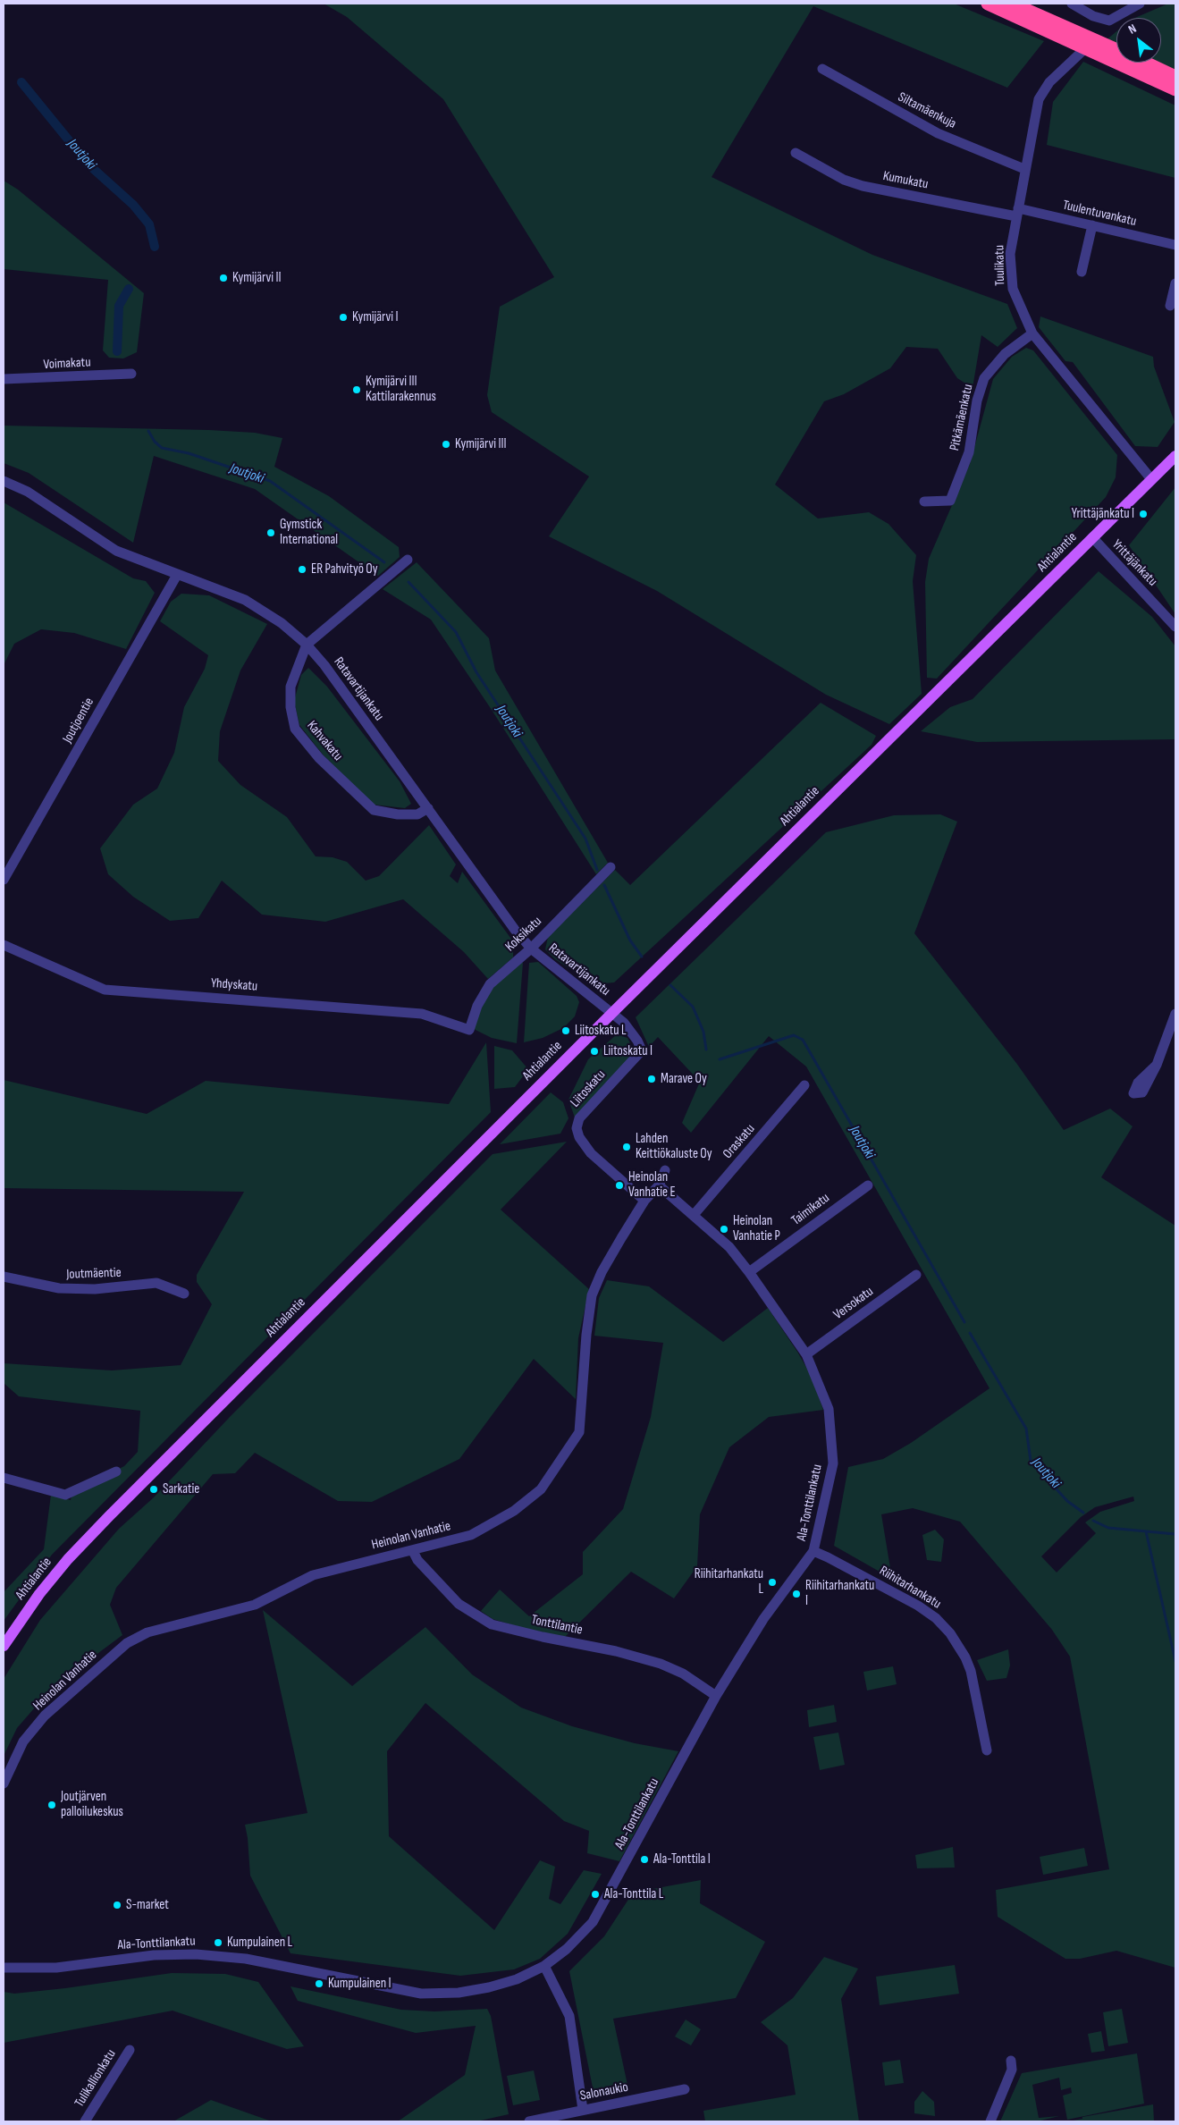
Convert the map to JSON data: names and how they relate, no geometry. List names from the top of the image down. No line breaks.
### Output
{"streets":{"main road":["Ahtialantie"],"street":["Siltamäenkuja","Kumukatu","Tuulentuvankatu","Tuulikatu","Voimakatu","Pitkämäenkatu","Yrittäjänkatu","Ratavartijankatu","Joutjoentie","Kahvakatu","Koksikatu","Yhdyskatu","Liitoskatu","Oraskatu","Taimikatu","Joutmäentie","Versokatu","Ala-Tonttilankatu","Heinolan Vanhatie","Riihitarhankatu","Tonttilantie","Tulikallionkatu","Salonaukio"]},"crossings":[["Siltamäenkuja","Tuulikatu"],["Kumukatu","Tuulentuvankatu"],["Kumukatu","Tuulikatu"],["Tuulentuvankatu","Tuulikatu"],["Tuulikatu","Pitkämäenkatu"],["Tuulikatu","Ahtialantie"],["Ahtialantie","Yrittäjänkatu"],["Ahtialantie","Ratavartijankatu"],["Ahtialantie","Liitoskatu"],["Ratavartijankatu","Joutjoentie"],["Ratavartijankatu","Kahvakatu"],["Ratavartijankatu","Koksikatu"],["Ratavartijankatu","Liitoskatu"],["Koksikatu","Yhdyskatu"],["Liitoskatu","Heinolan Vanhatie"],["Oraskatu","Ala-Tonttilankatu"],["Taimikatu","Ala-Tonttilankatu"],["Versokatu","Ala-Tonttilankatu"],["Ala-Tonttilankatu","Heinolan Vanhatie"],["Ala-Tonttilankatu","Riihitarhankatu"],["Ala-Tonttilankatu","Tonttilantie"],["Heinolan Vanhatie","Tonttilantie"]],"water":["Joutjoki"],"places":["Kymijärvi II","Kymijärvi I","Kymijärvi III Kattilarakennus","Kymijärvi III","Yrittäjänkatu I","Gymstick International","ER Pahvityö Oy","Liitoskatu L","Liitoskatu I","Marave Oy","Lahden Keittiökaluste Oy","Heinolan Vanhatie E","Heinolan Vanhatie P","Sarkatie","Riihitarhankatu L","Riihitarhankatu I","Joutjärven palloilukeskus","Ala-Tonttila I","Ala-Tonttila L","S-market","Kumpulainen L","Kumpulainen I"],"north":"top left"}
